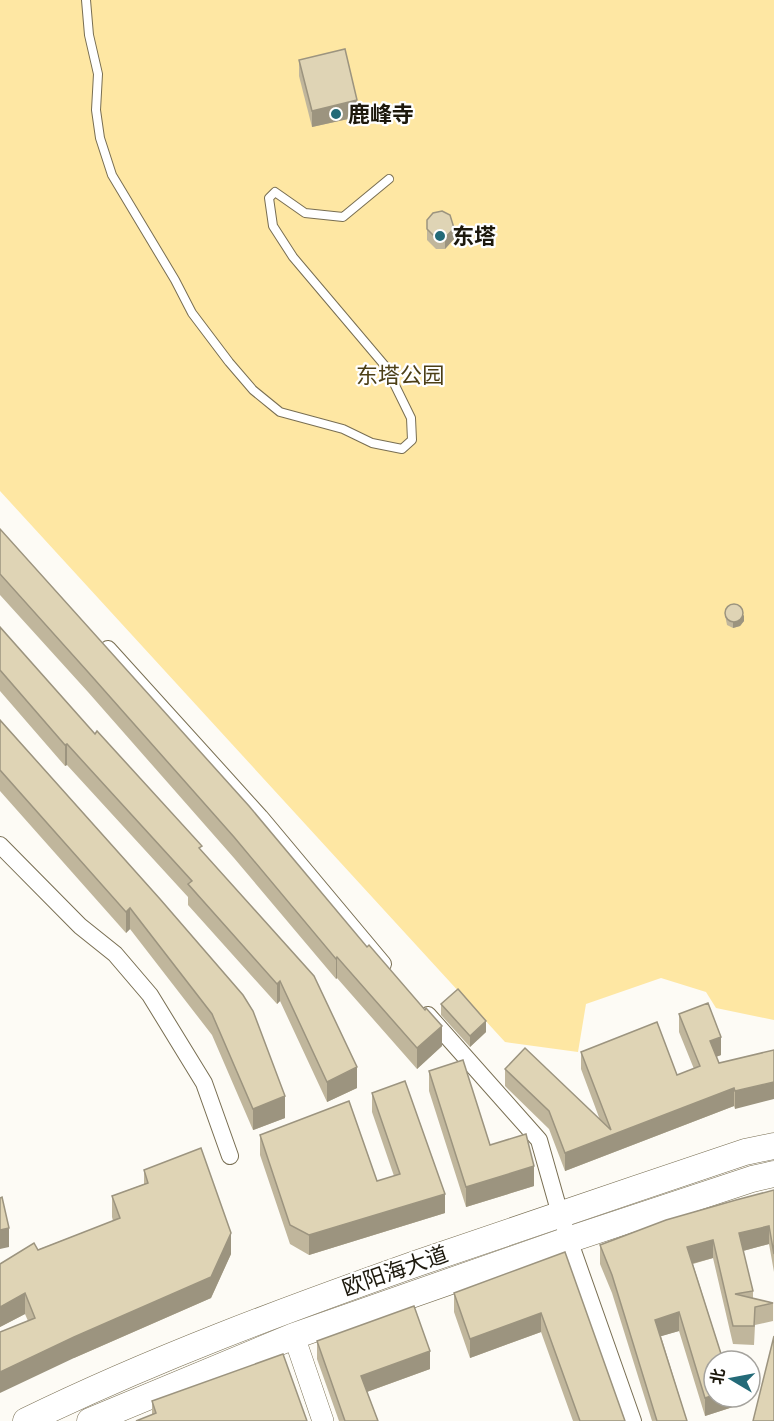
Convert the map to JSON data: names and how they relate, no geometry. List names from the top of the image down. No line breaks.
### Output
{"streets":{"main road":["欧阳海大道"]},"parks":["东塔公园"],"places":["鹿峰寺","东塔"],"north":"left"}
